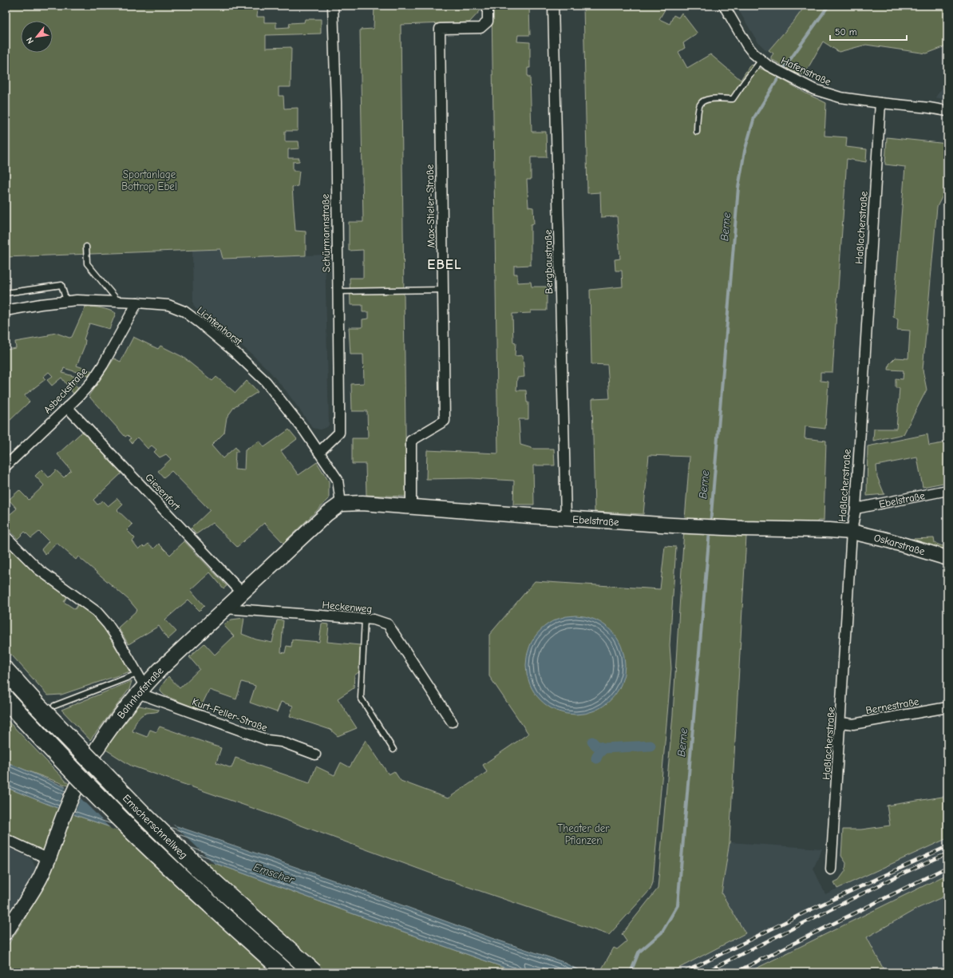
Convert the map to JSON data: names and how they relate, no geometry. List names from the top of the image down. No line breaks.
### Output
{"streets":{"highway":["Emscherschnellweg"],"street":["Hafenstraße","Max-Stieler-Straße","Haßlacherstraße","Schürmannstraße","Bergbaustraße","Lichtenhorst","Asbeckstraße","Giesenfort","Ebelstraße","Oskarstraße","Heckenweg","Bahnhofstraße","Bernestraße","Kurt-Feller-Straße"]},"crossings":[["Hafenstraße","Haßlacherstraße"],["Max-Stieler-Straße","Ebelstraße"],["Haßlacherstraße","Ebelstraße"],["Haßlacherstraße","Oskarstraße"],["Haßlacherstraße","Bernestraße"],["Schürmannstraße","Lichtenhorst"],["Bergbaustraße","Ebelstraße"],["Lichtenhorst","Asbeckstraße"],["Lichtenhorst","Ebelstraße"],["Lichtenhorst","Bahnhofstraße"],["Asbeckstraße","Giesenfort"],["Giesenfort","Bahnhofstraße"],["Ebelstraße","Oskarstraße"],["Ebelstraße","Bahnhofstraße"],["Heckenweg","Bahnhofstraße"],["Bahnhofstraße","Kurt-Feller-Straße"]],"districts":["EBEL"],"water":["Berne","Emscher"],"parks":["Sportanlage Bottrop Ebel","Theater der Pflanzen"],"scale_bar":"50 m","north":"bottom left"}
